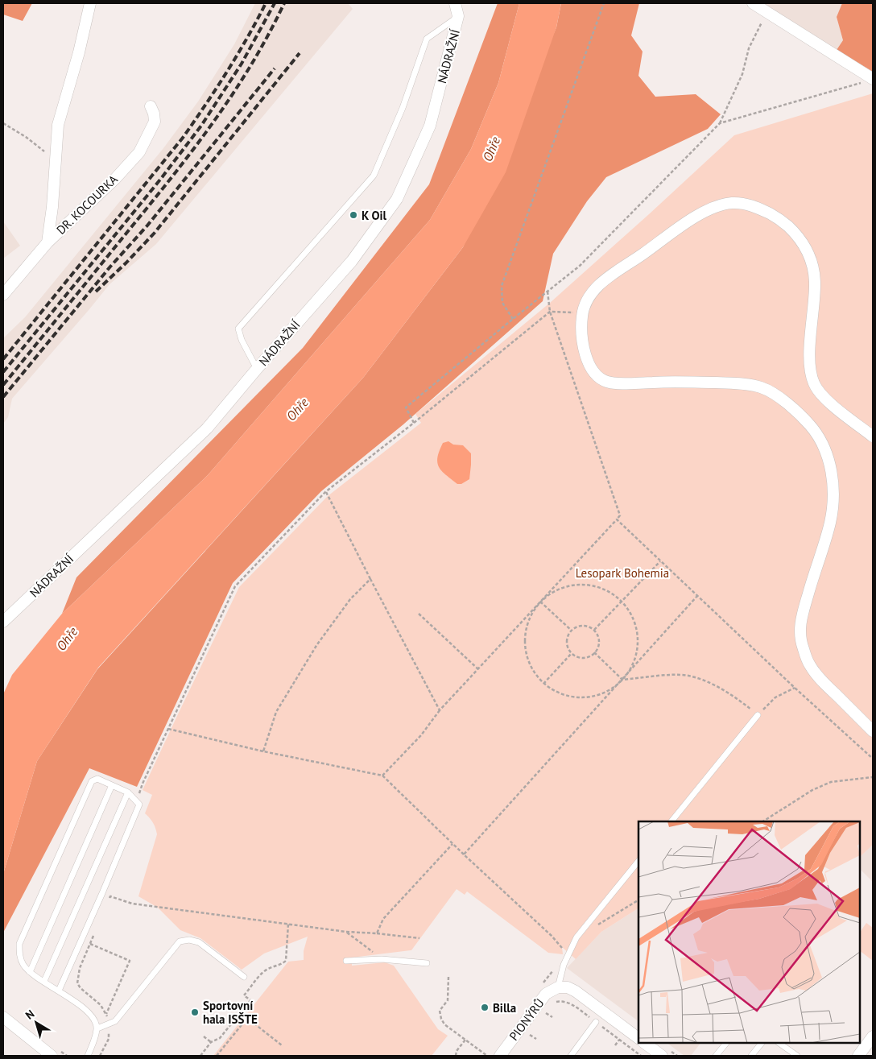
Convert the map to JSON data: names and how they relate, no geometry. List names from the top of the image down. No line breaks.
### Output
{"streets":{"street":["NÁDRAŽNÍ","DR. KOCOURKA","PIONÝRŮ"]},"water":["Ohře"],"parks":["Lesopark Bohemia"],"places":["K Oil","Billa","Sportovní hala ISŠTE"],"north":"top left"}
